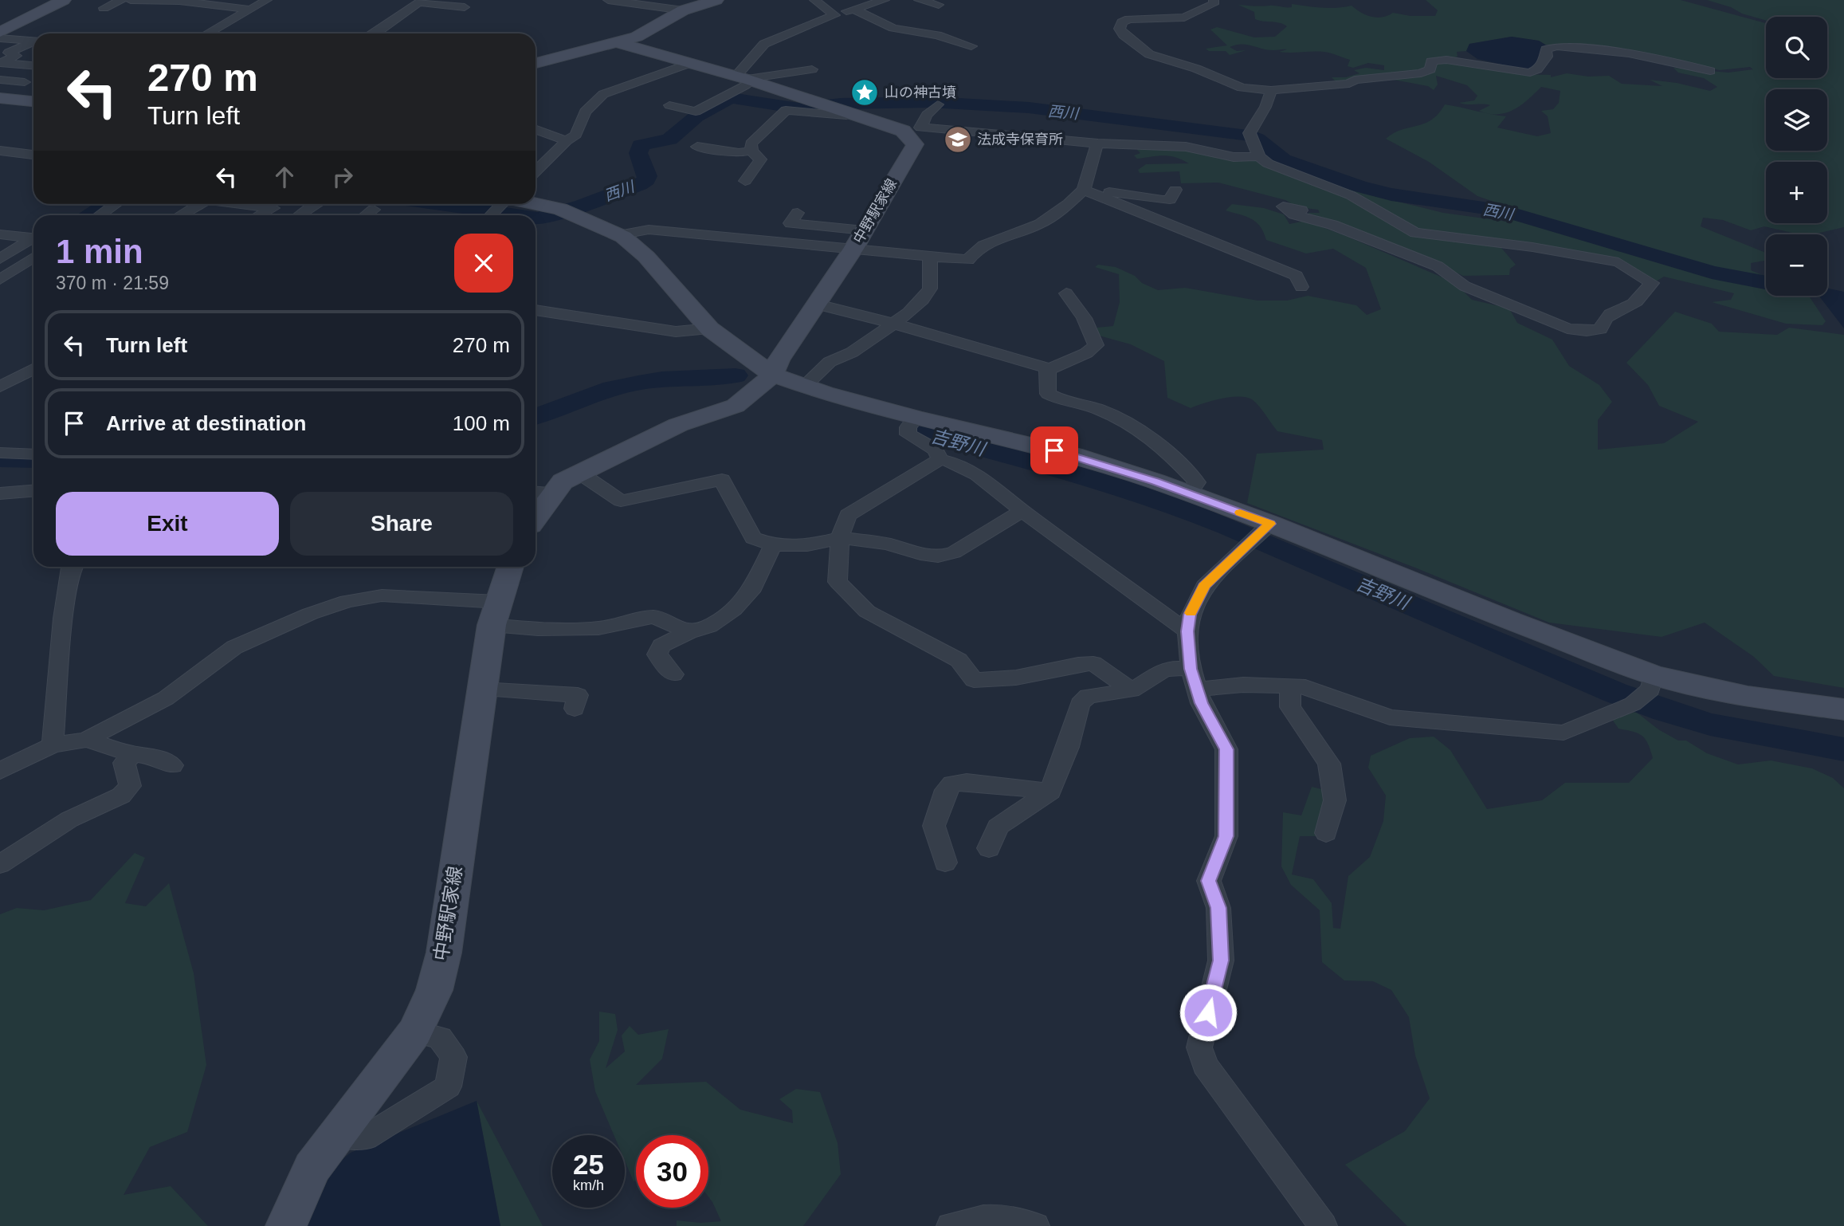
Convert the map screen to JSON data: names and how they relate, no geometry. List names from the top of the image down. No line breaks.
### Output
{"streets":{"main road":["中野駅家線"]},"water":["西川","吉野川"],"places":{"place":["山の神古墳"],"school or university":["法成寺保育所"]},"page":{"map_buttons":["+","−"],"turn":["270 m","Turn left"],"heading":["1 min","370 m · 21:59"],"list":[{"name":"Turn left","value":"270 m"},{"name":"Arrive at destination","value":"100 m"}],"buttons":["Exit","Share"],"speed":"25 km/h","limit":"30"}}
